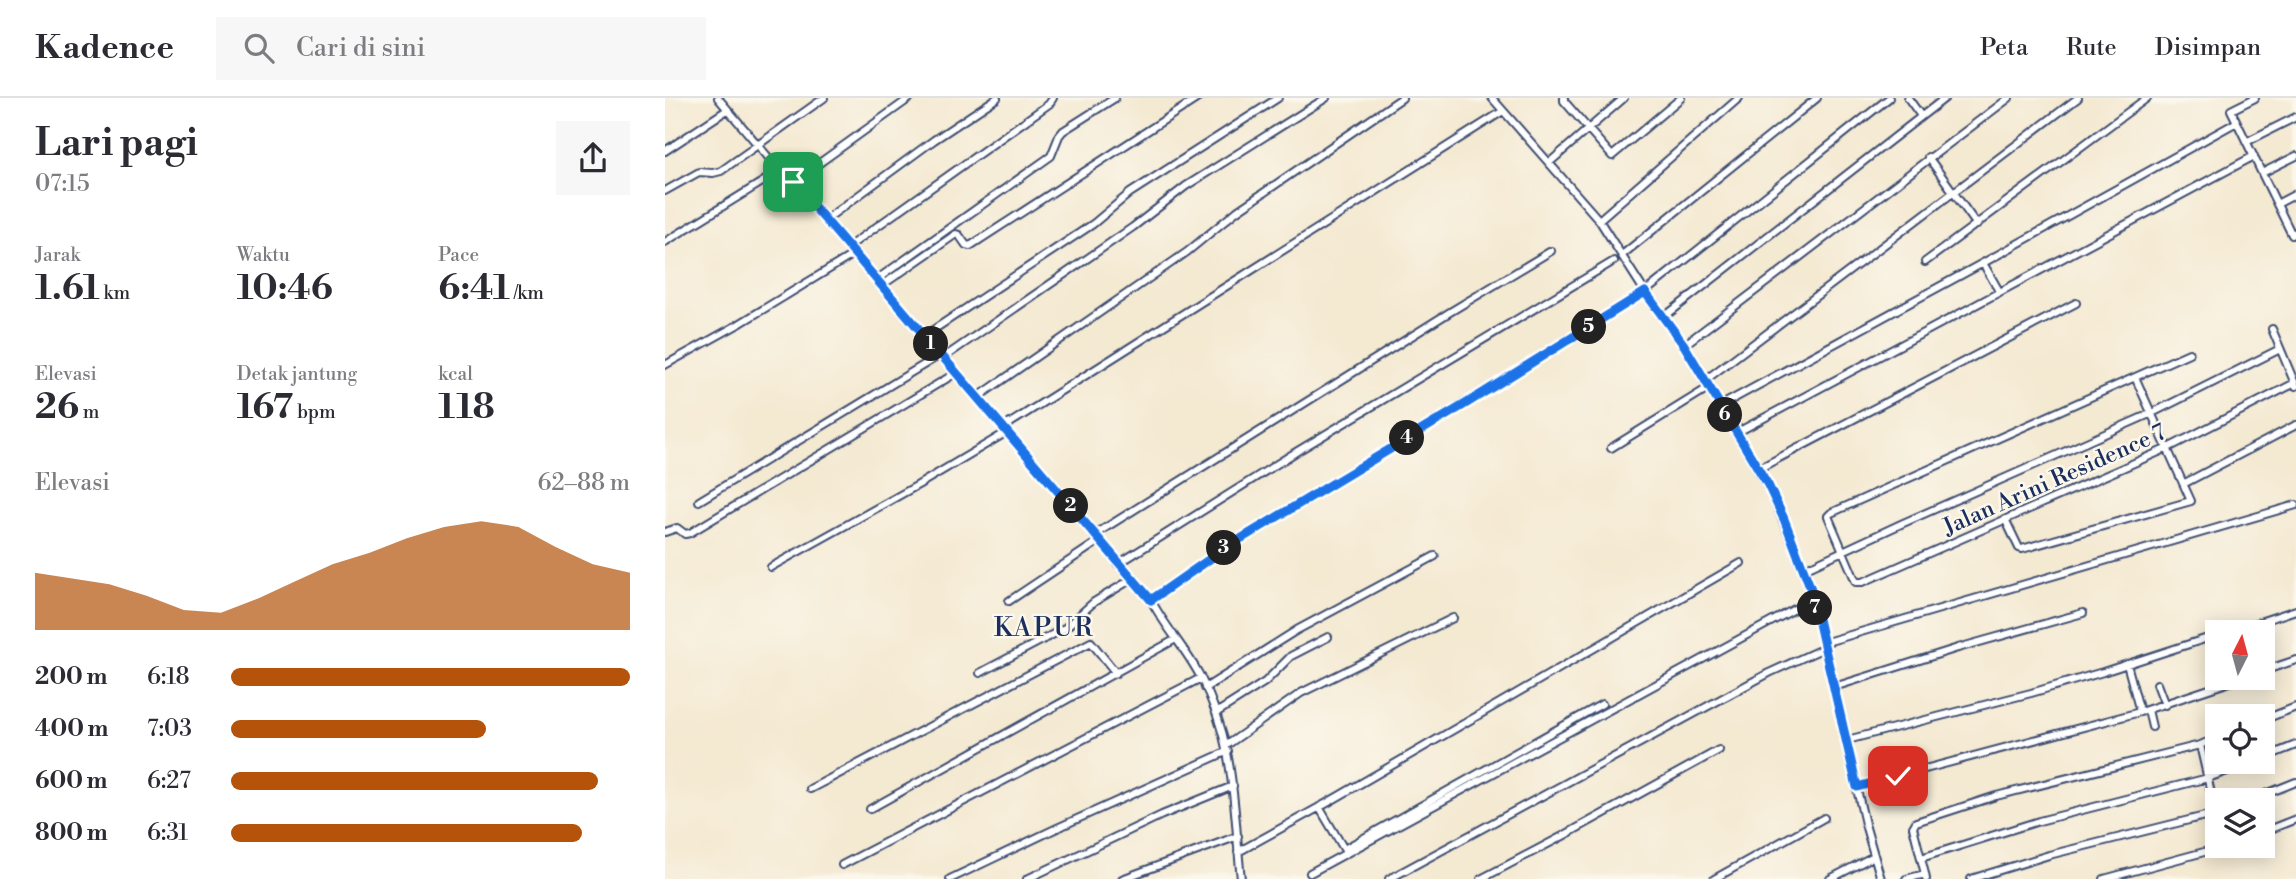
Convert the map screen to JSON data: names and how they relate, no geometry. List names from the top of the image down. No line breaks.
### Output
{"streets":{"street":["Jalan Arini Residence 7"]},"districts":["KAPUR"],"north":"top","page":{"header":"Kadence","search":"Cari di sini","nav":["Peta","Rute","Disimpan"],"heading":["Lari pagi","07:15"],"stats":[["Jarak","1.61 km"],["Waktu","10:46"],["Pace","6:41 /km"],["Elevasi","26 m"],["Detak jantung","167 bpm"],["kcal","118"]],"pins":["5","1","6","4","2","3","7"],"chart":["Elevasi","62–88 m"],"list":[{"name":"200 m","note":"6:18"},{"name":"400 m","note":"7:03"},{"name":"600 m","note":"6:27"},{"name":"800 m","note":"6:31"}]}}
